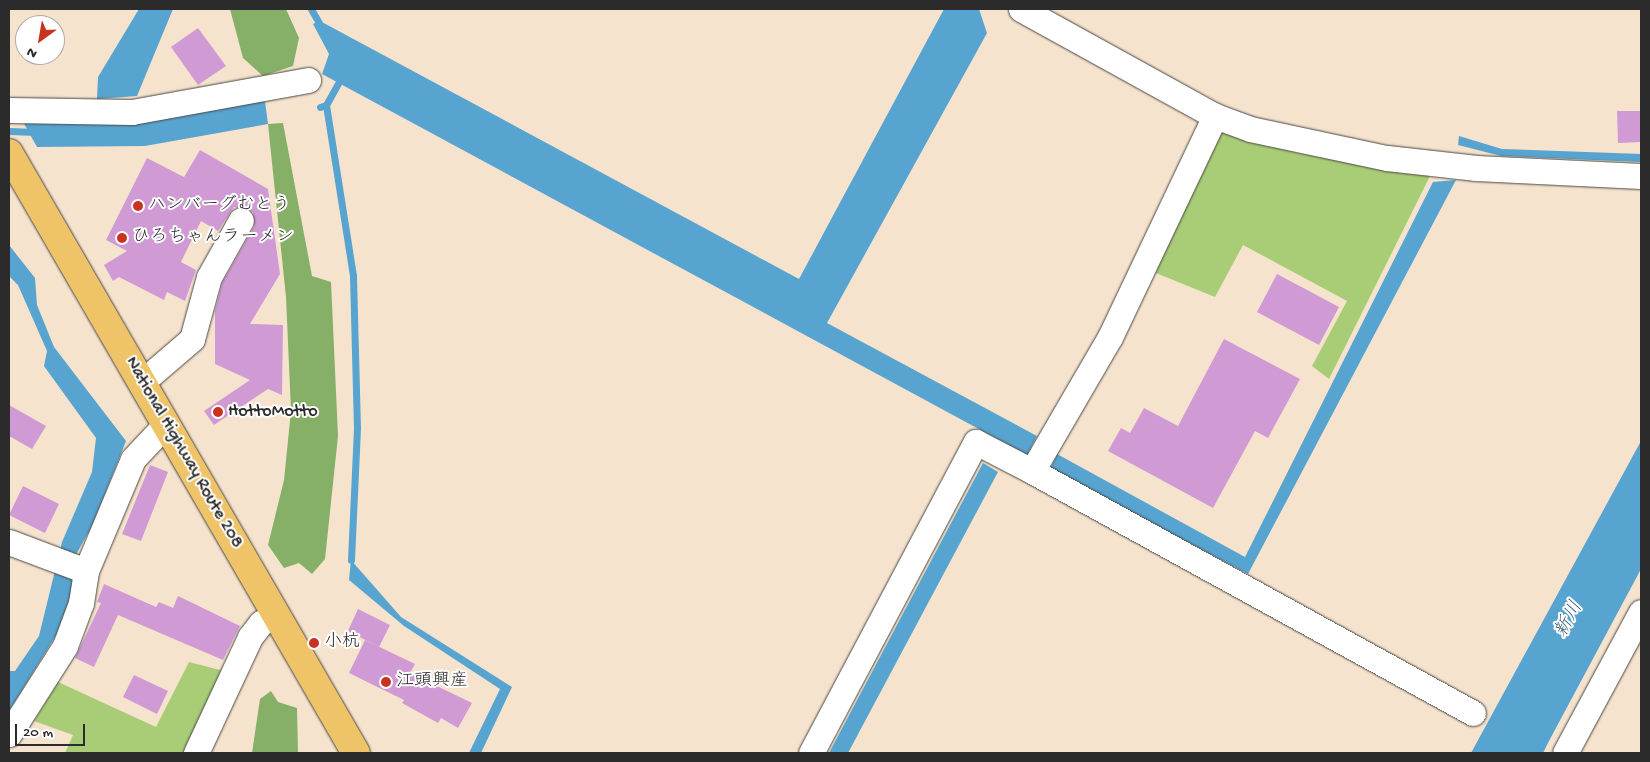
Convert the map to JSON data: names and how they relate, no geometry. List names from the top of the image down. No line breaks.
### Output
{"streets":{"highway":["National Highway Route 208"]},"water":["新川"],"places":["ハンバーグむとう","ひろちゃんラーメン","HottoMotto","小杭","江頭興産"],"scale_bar":"20 m","north":"bottom left"}
